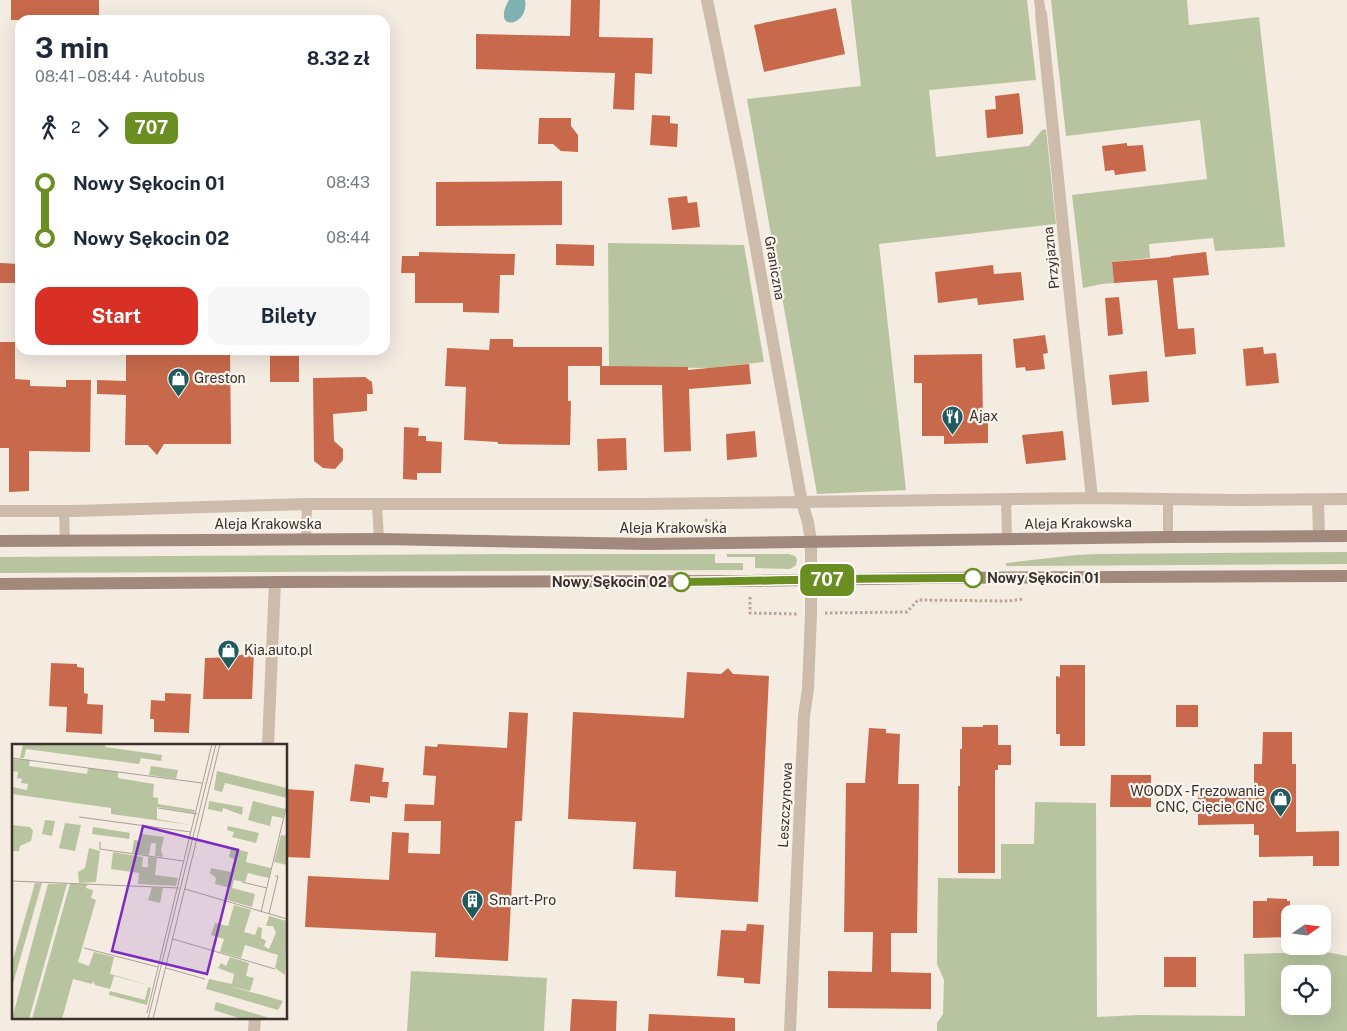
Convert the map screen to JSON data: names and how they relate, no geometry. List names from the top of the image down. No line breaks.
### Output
{"streets":{"main road":["Aleja Krakowska"],"street":["Przyjazna","Graniczna","Leszczynowa"]},"crossings":[["Graniczna","Aleja Krakowska"],["Graniczna","Leszczynowa"],["Aleja Krakowska","Leszczynowa"]],"places":{"shop":["Greston","Kia.auto.pl","WOODX - Frezowanie CNC, Cięcie CNC"],"restaurant":["Ajax"],"other":["Nowy Sękocin 01","Nowy Sękocin 02"],"building":["Smart-Pro"]},"lines":["bus line 707"],"north":"right","page":{"on_map":"707","heading":["3 min","08:41 – 08:44 · Autobus","8.32 zł"],"legs":["2","707"],"list":[{"name":"Nowy Sękocin 01","value":"08:43"},{"name":"Nowy Sękocin 02","value":"08:44"}],"buttons":["Start","Bilety"]}}
